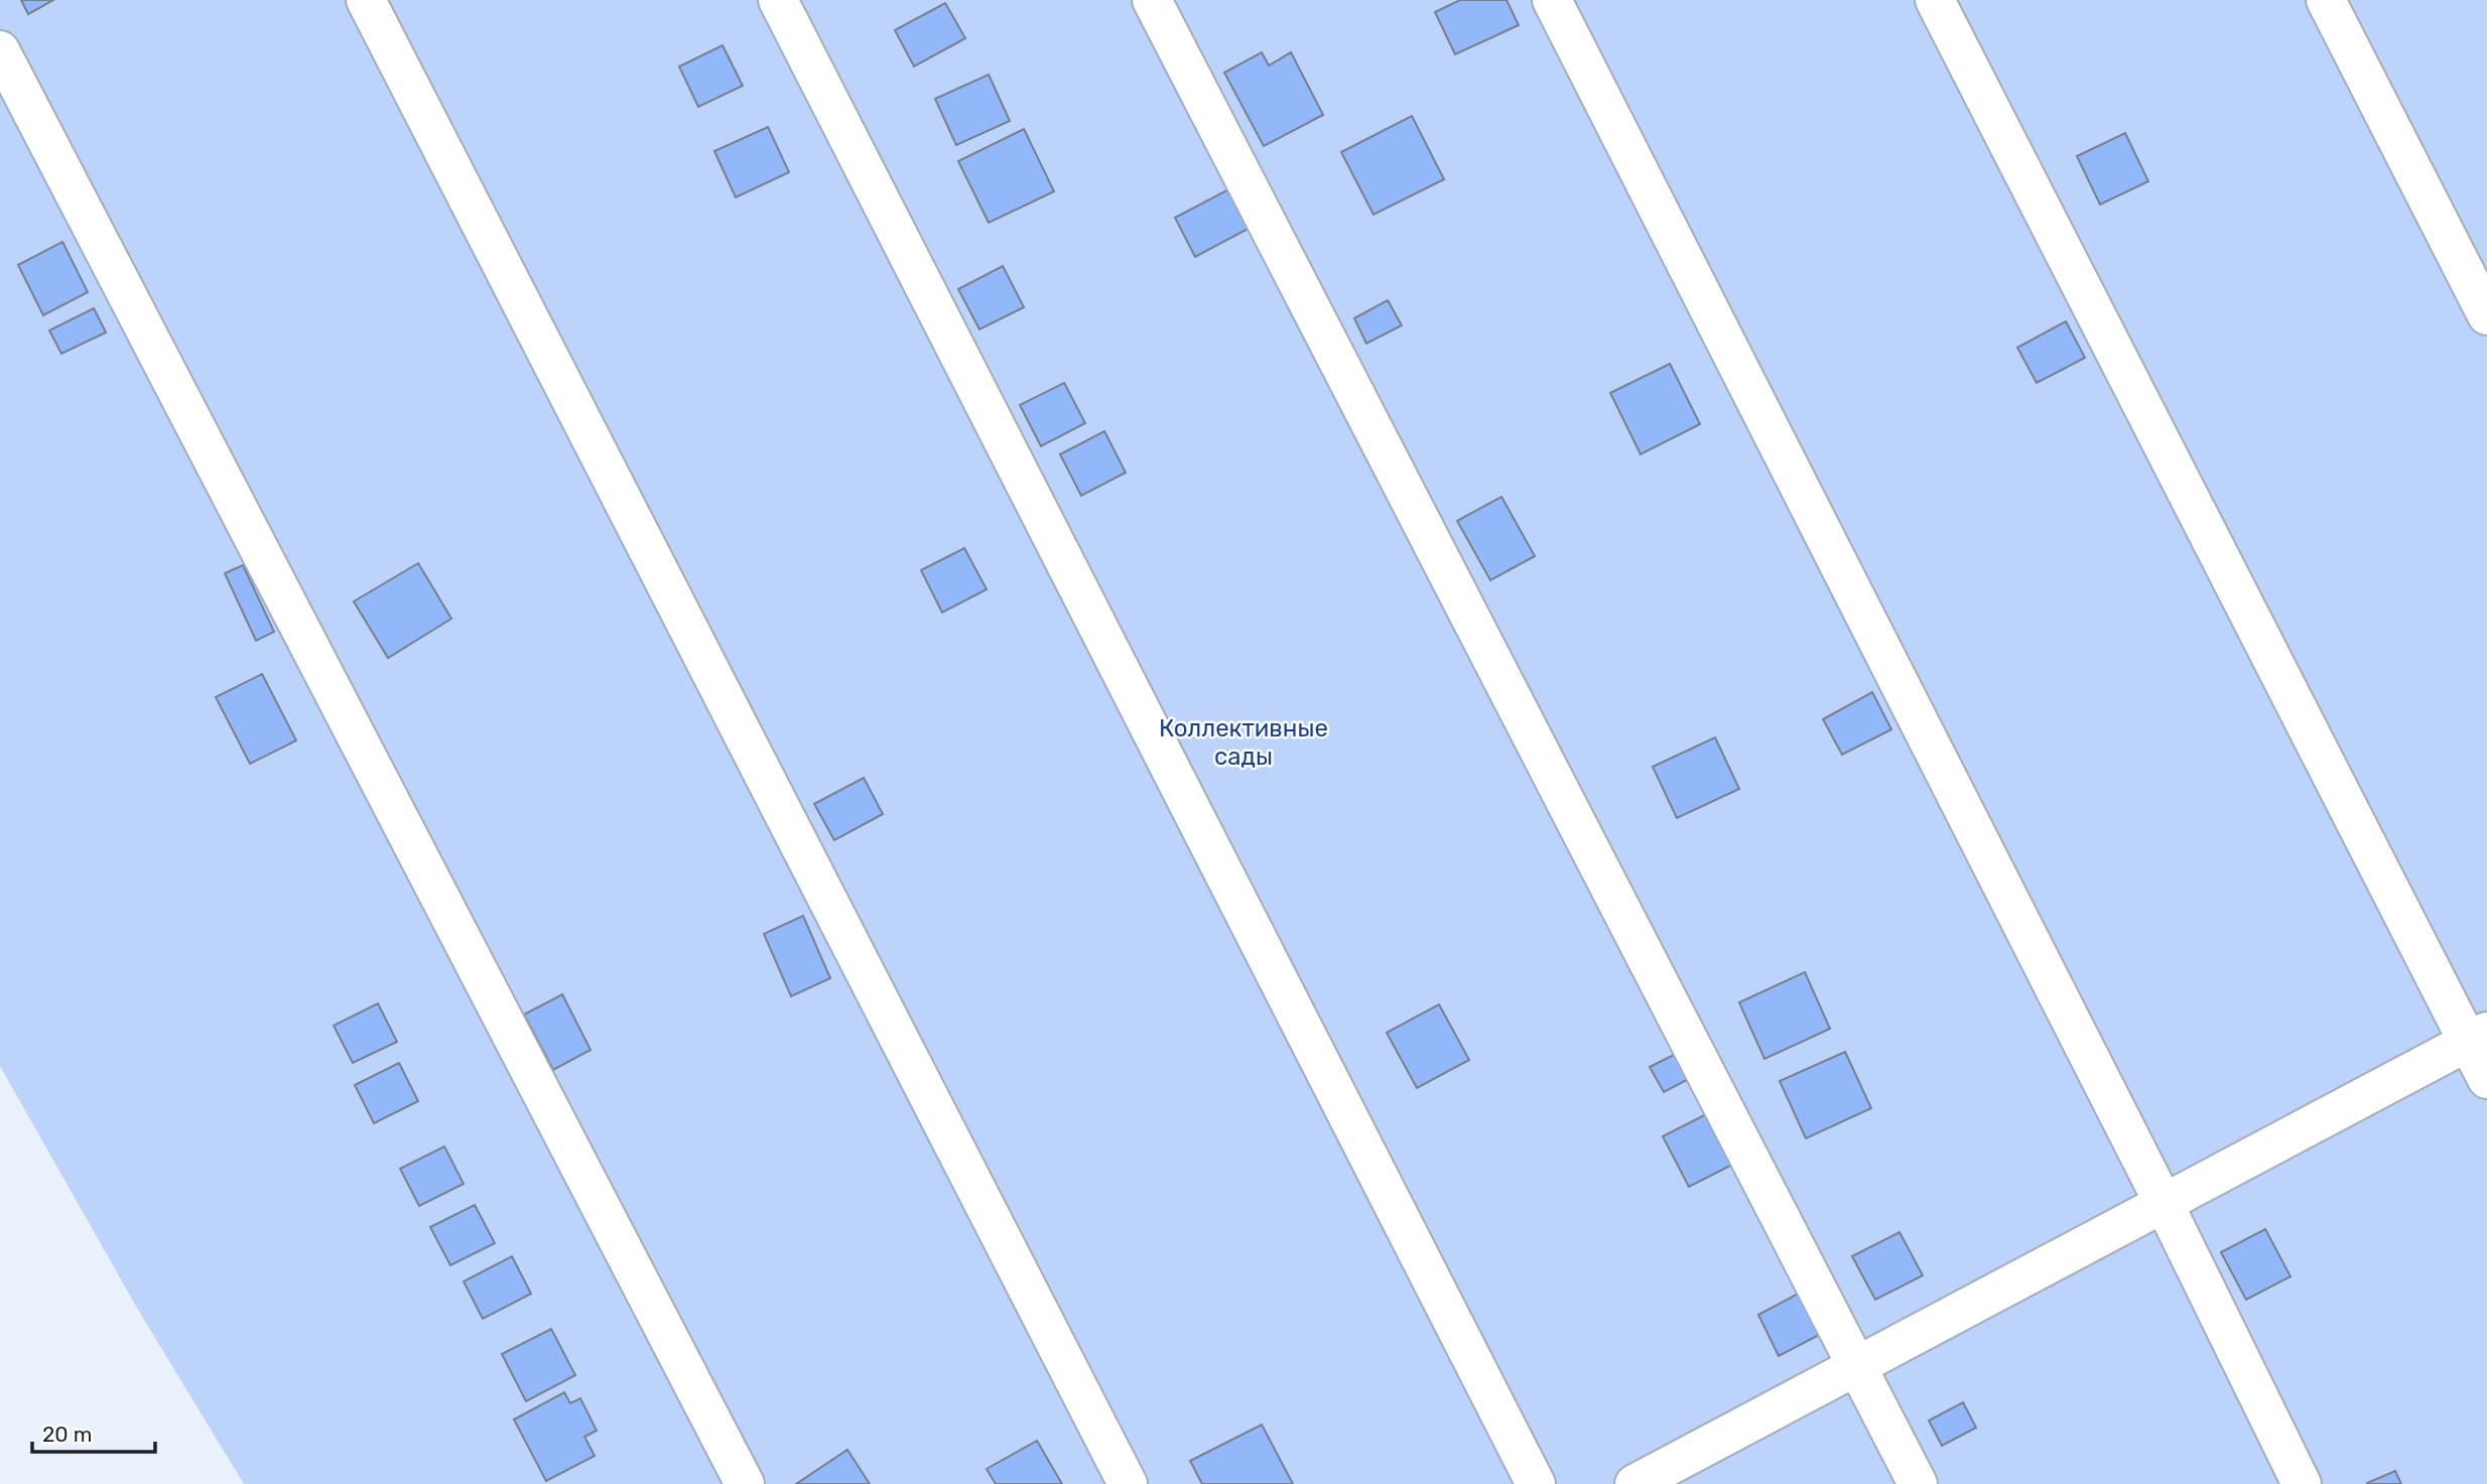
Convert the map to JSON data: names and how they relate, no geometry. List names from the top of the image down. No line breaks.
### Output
{"parks":["Коллективные сады"],"scale_bar":"20 m"}
